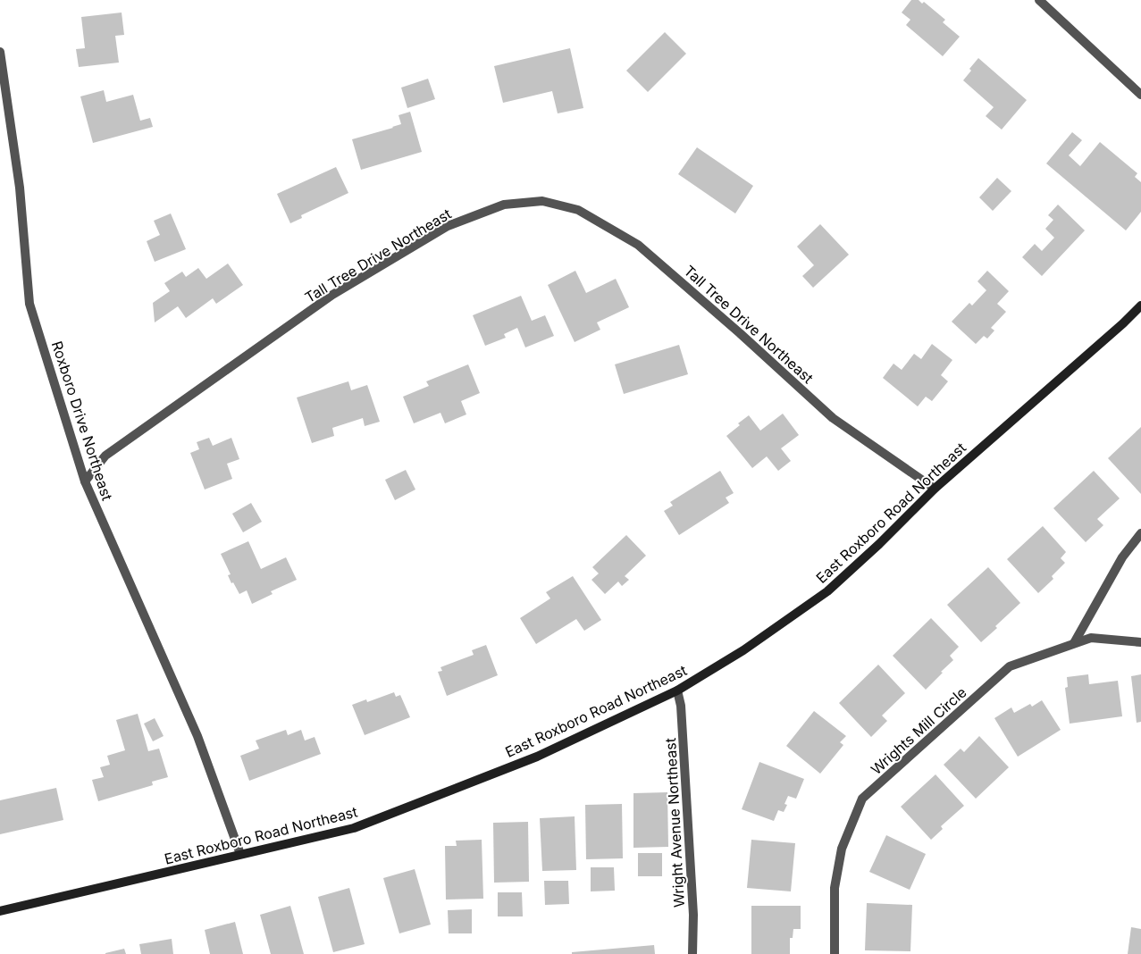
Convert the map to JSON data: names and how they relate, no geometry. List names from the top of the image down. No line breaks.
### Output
{"streets":{"main road":["East Roxboro Road Northeast"],"street":["Tall Tree Drive Northeast","Roxboro Drive Northeast","Wrights Mill Circle","Wright Avenue Northeast"]},"crossings":[["Tall Tree Drive Northeast","Roxboro Drive Northeast"],["Tall Tree Drive Northeast","East Roxboro Road Northeast"],["Roxboro Drive Northeast","East Roxboro Road Northeast"],["East Roxboro Road Northeast","Wright Avenue Northeast"]]}
